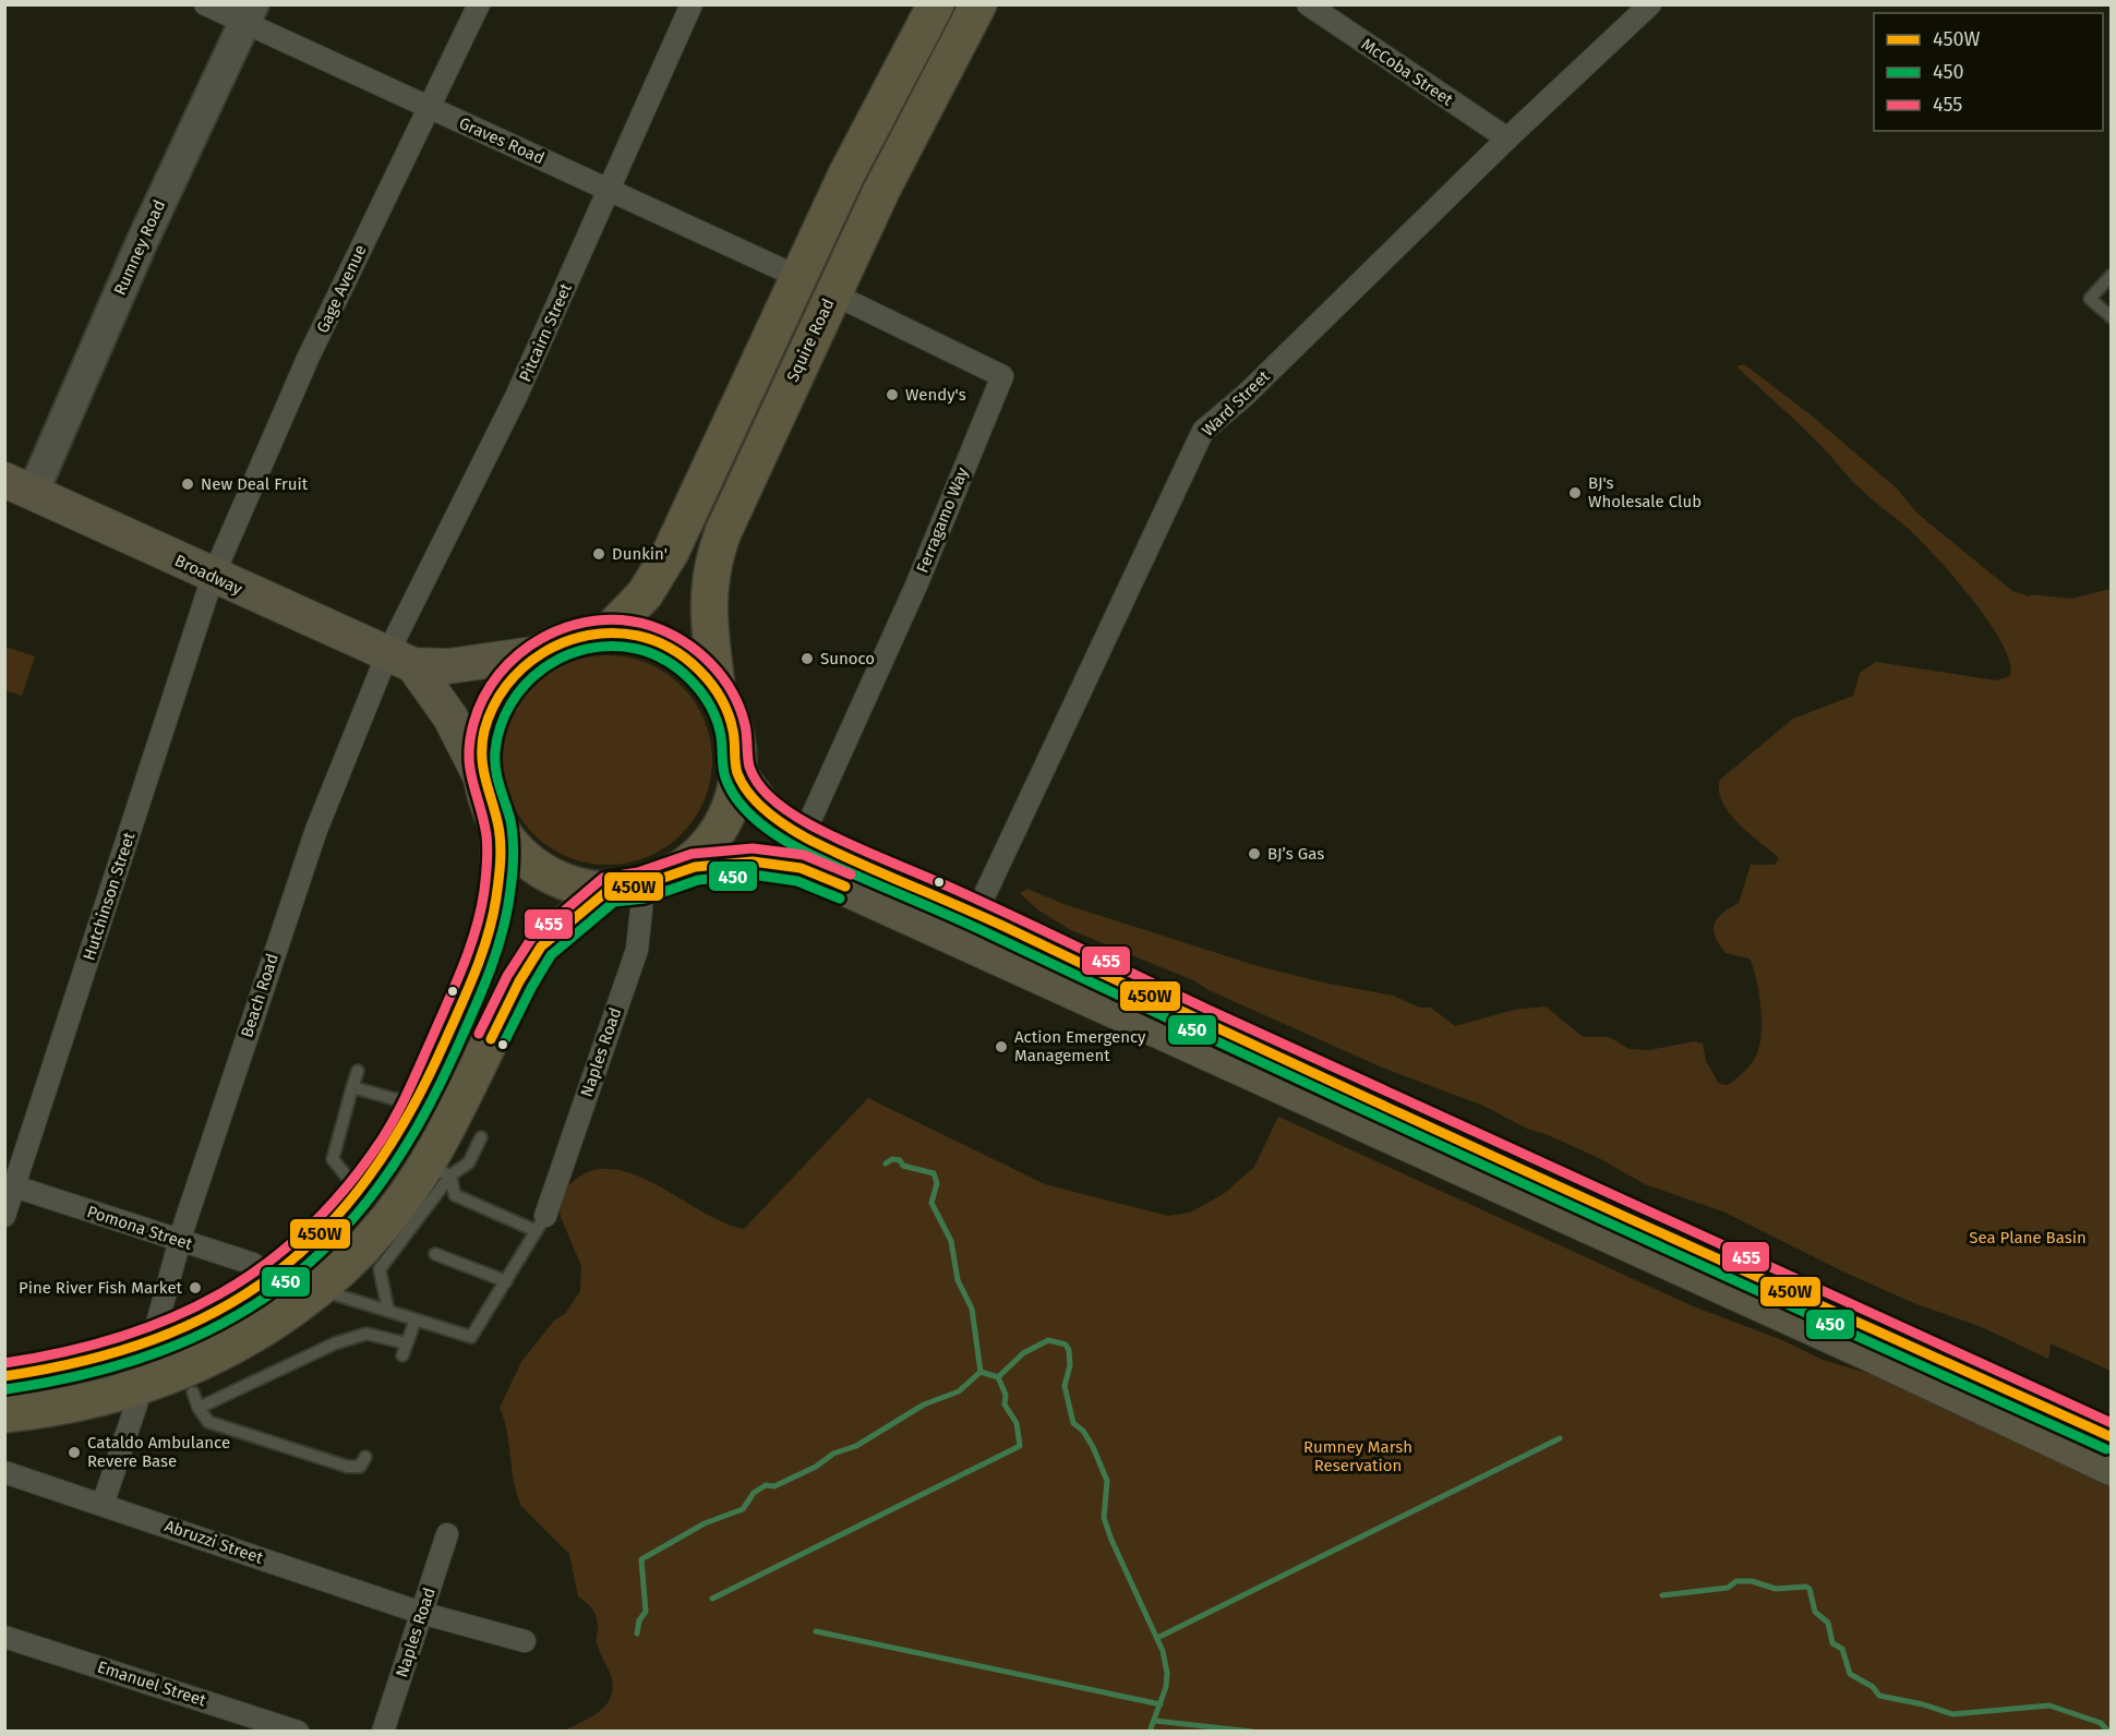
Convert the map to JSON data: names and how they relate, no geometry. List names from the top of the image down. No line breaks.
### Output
{"streets":{"highway":["Squire Road"],"main road":["Broadway"],"street":["McCoba Street","Graves Road","Rumney Road","Gage Avenue","Pitcairn Street","Ward Street","Ferragamo Way","Hutchinson Street","Beach Road","Naples Road","Pomona Street","Abruzzi Street","Emanuel Street"]},"crossings":[["McCoba Street","Ward Street"],["Graves Road","Rumney Road"],["Graves Road","Gage Avenue"],["Graves Road","Pitcairn Street"],["Rumney Road","Broadway"],["Gage Avenue","Broadway"],["Gage Avenue","Hutchinson Street"],["Pitcairn Street","Broadway"],["Pitcairn Street","Beach Road"],["Squire Road","Ferragamo Way"],["Broadway","Hutchinson Street"],["Broadway","Beach Road"],["Hutchinson Street","Pomona Street"],["Beach Road","Pomona Street"],["Naples Road","Abruzzi Street"]],"parks":["Sea Plane Basin","Rumney Marsh Reservation"],"places":["Wendy's","New Deal Fruit","BJ's Wholesale Club","Dunkin'","Sunoco","BJ’s Gas","Action Emergency Management","Pine River Fish Market","Cataldo Ambulance Revere Base"],"lines":["transit line 455","transit line 450W","transit line 450"],"legend":["450W","450","455"]}
